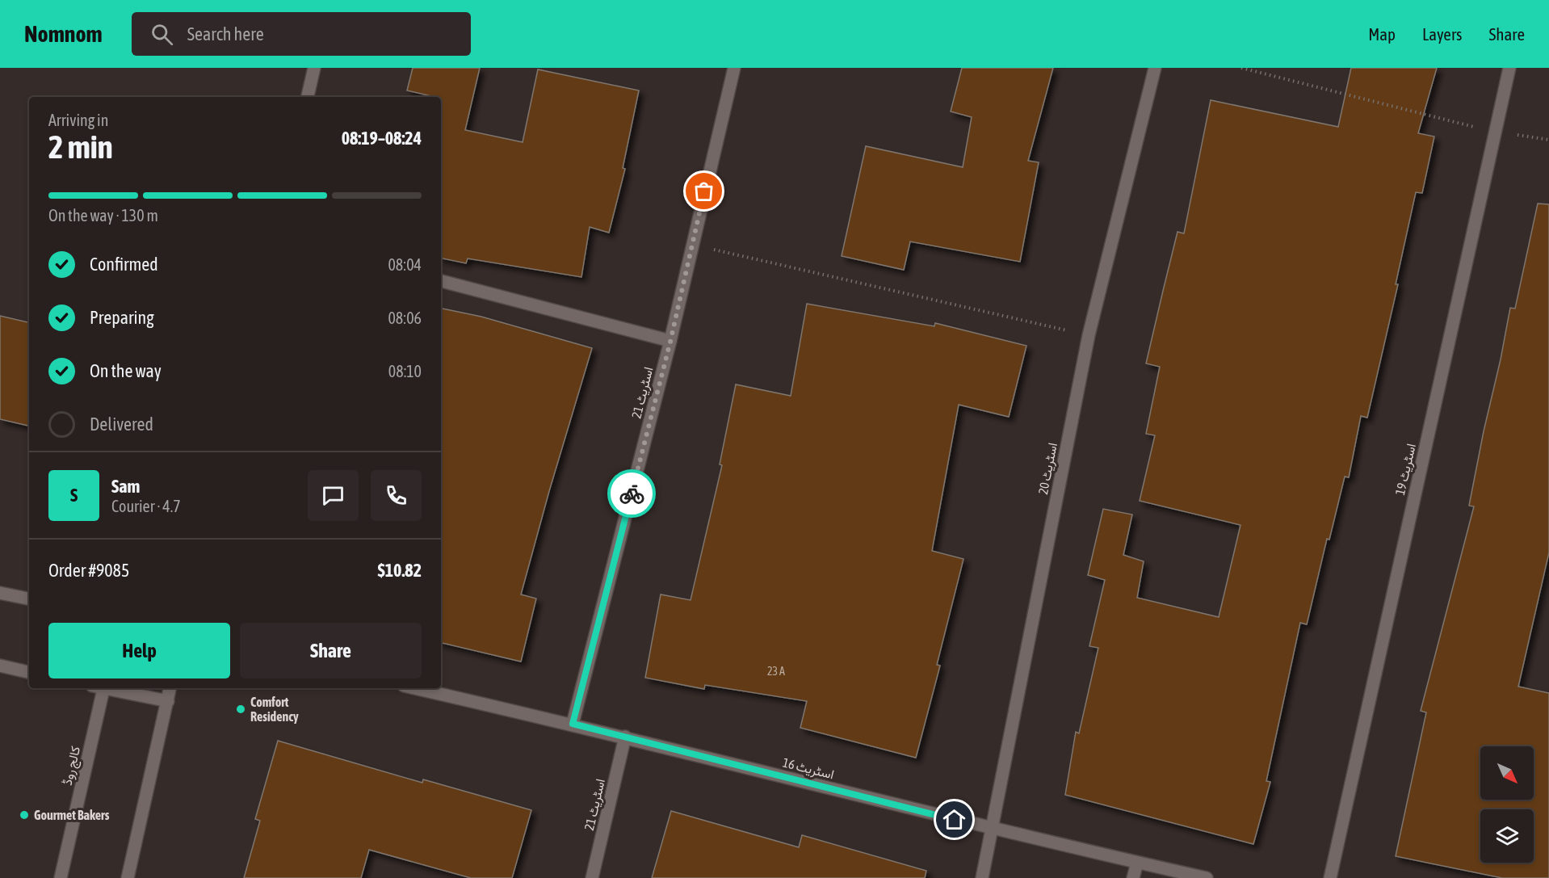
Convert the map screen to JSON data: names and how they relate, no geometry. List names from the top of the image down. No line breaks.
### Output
{"streets":{"street":["اسٹریٹ 21","اسٹریٹ 20","اسٹریٹ 19","کالج روڈ","اسٹریٹ 16"]},"crossings":[["اسٹریٹ 21","اسٹریٹ 16"],["اسٹریٹ 20","اسٹریٹ 16"]],"places":["Comfort Residency","Gourmet Bakers"],"house_numbers":["23 A"],"north":"bottom right","page":{"header":"Nomnom","search":"Search here","nav":["Map","Layers","Share"],"heading":["2 min","Arriving in","08:19–08:24"],"panel":["Sam","Courier · 4.7","Order #9085","$10.82"],"bar":"On the way · 130 m","list":[["Confirmed","08:04"],["Preparing","08:06"],["On the way","08:10"],"Delivered"],"round":"S","buttons":["Help","Share"]}}
